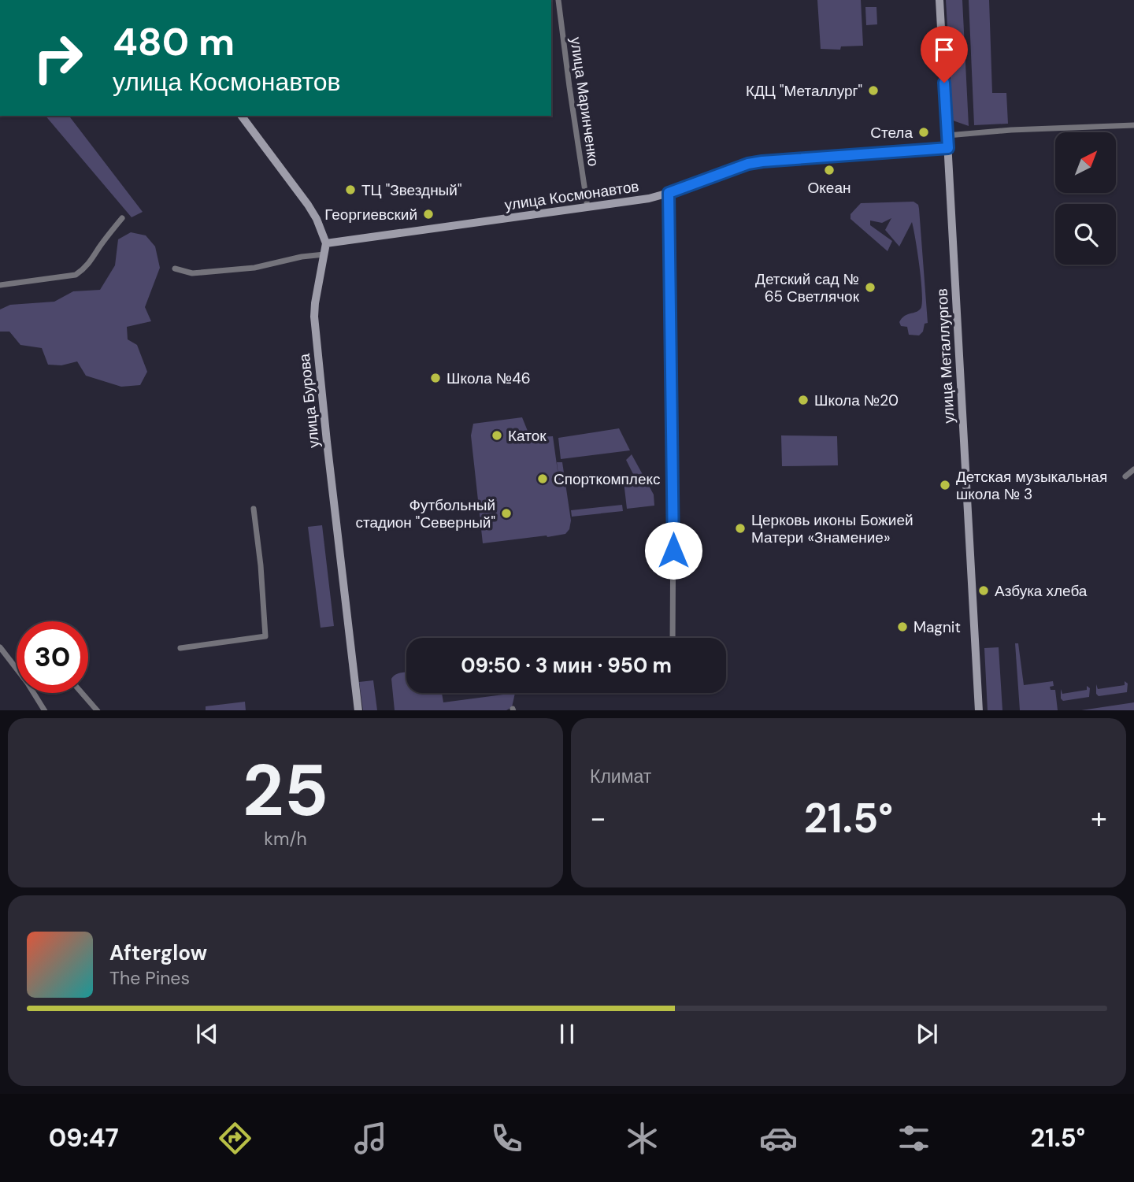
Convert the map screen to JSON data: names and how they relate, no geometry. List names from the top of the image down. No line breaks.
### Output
{"streets":{"main road":["улица Космонавтов","улица Металлургов","улица Бурова"],"street":["улица Маринченко"]},"crossings":[["улица Маринченко","улица Космонавтов"],["улица Космонавтов","улица Металлургов"],["улица Космонавтов","улица Бурова"]],"places":["КДЦ \"Металлург\"","Стела","Океан","ТЦ \"Звездный\"","Георгиевский","Детский сад № 65 Светлячок","Школа №46","Школа №20","Каток","Спорткомплекс","Детская музыкальная школа № 3","Футбольный стадион \"Северный\"","Церковь иконы Божией Матери «Знамение»","Азбука хлеба","Magnit"],"north":"top right","page":{"turn":["480 m","улица Космонавтов"],"limit":"30","trip":"09:50 · 3 мин · 950 m","tile":[["25","km/h"],"Климат"],"heat":["−","21.5°","+"],"song":["Afterglow","The Pines"],"tabs":["09:47","21.5°"]}}
